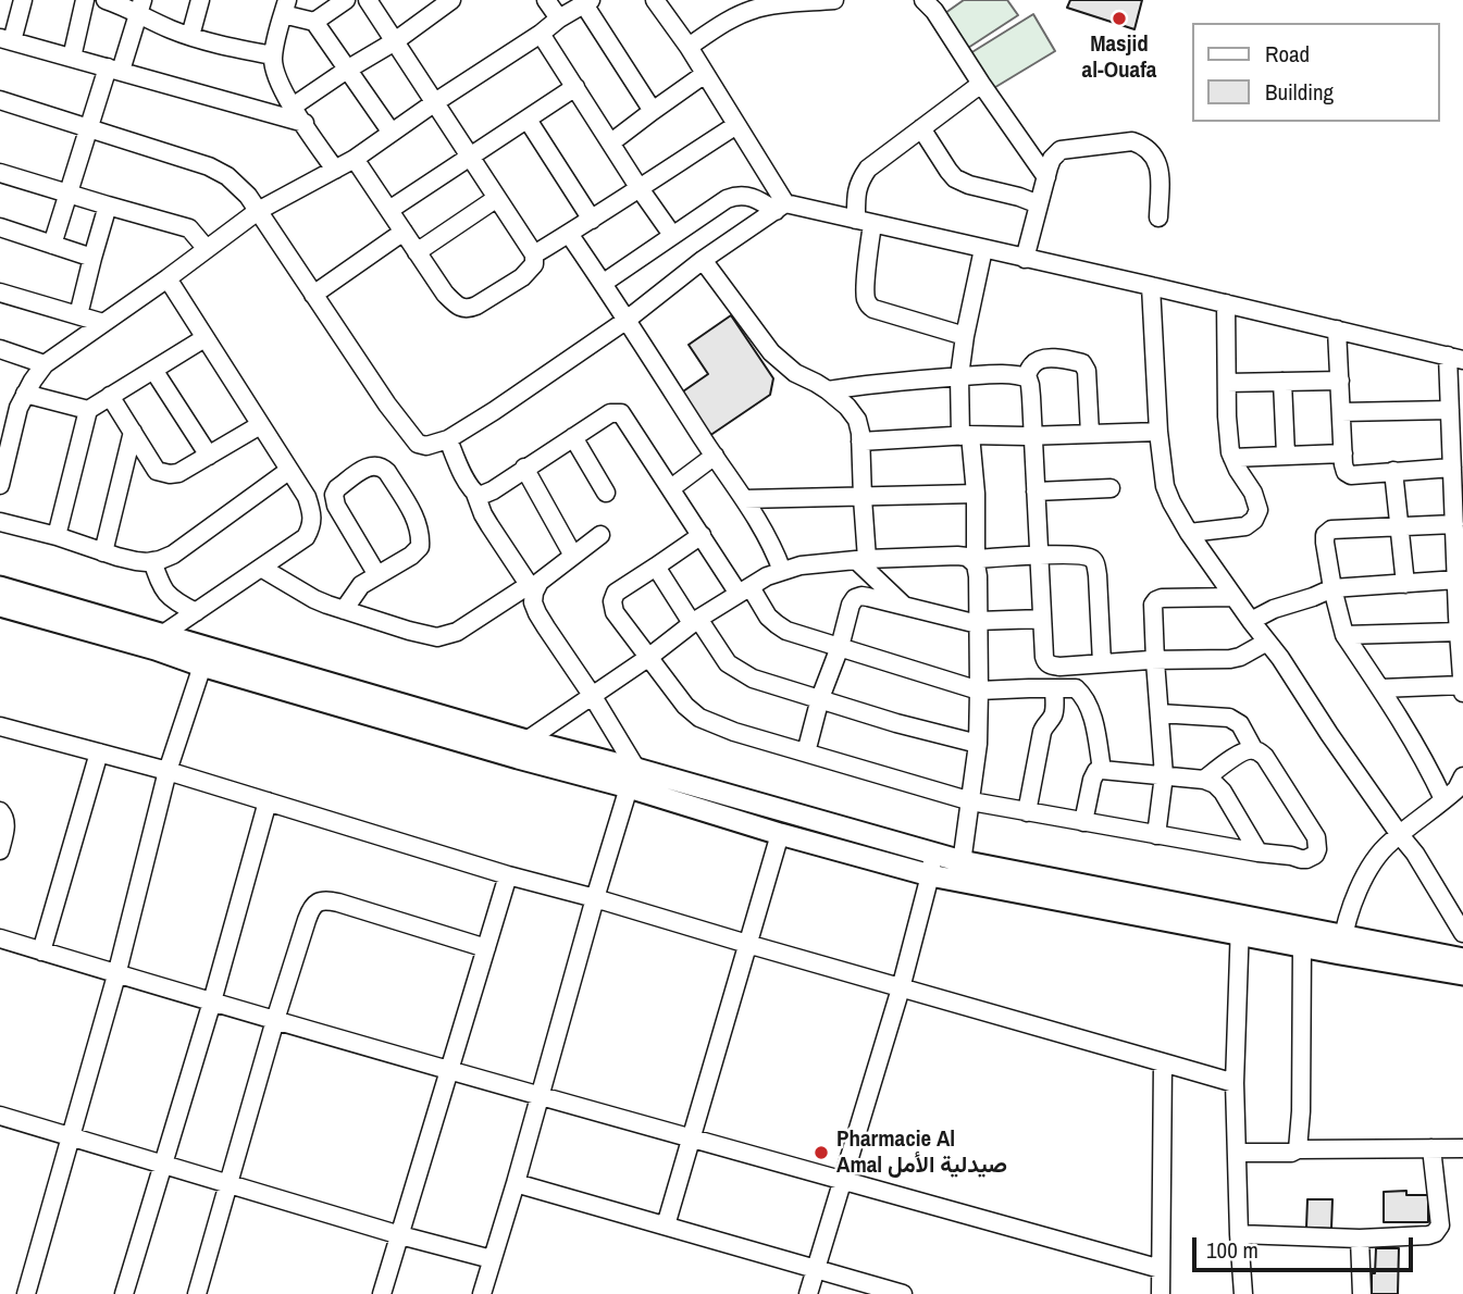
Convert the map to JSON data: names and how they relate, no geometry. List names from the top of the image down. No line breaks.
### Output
{"places":["Masjid al-Ouafa","Pharmacie Al Amal صيدلية الأمل"],"legend":["Road","Building"],"scale_bar":"100 m"}
